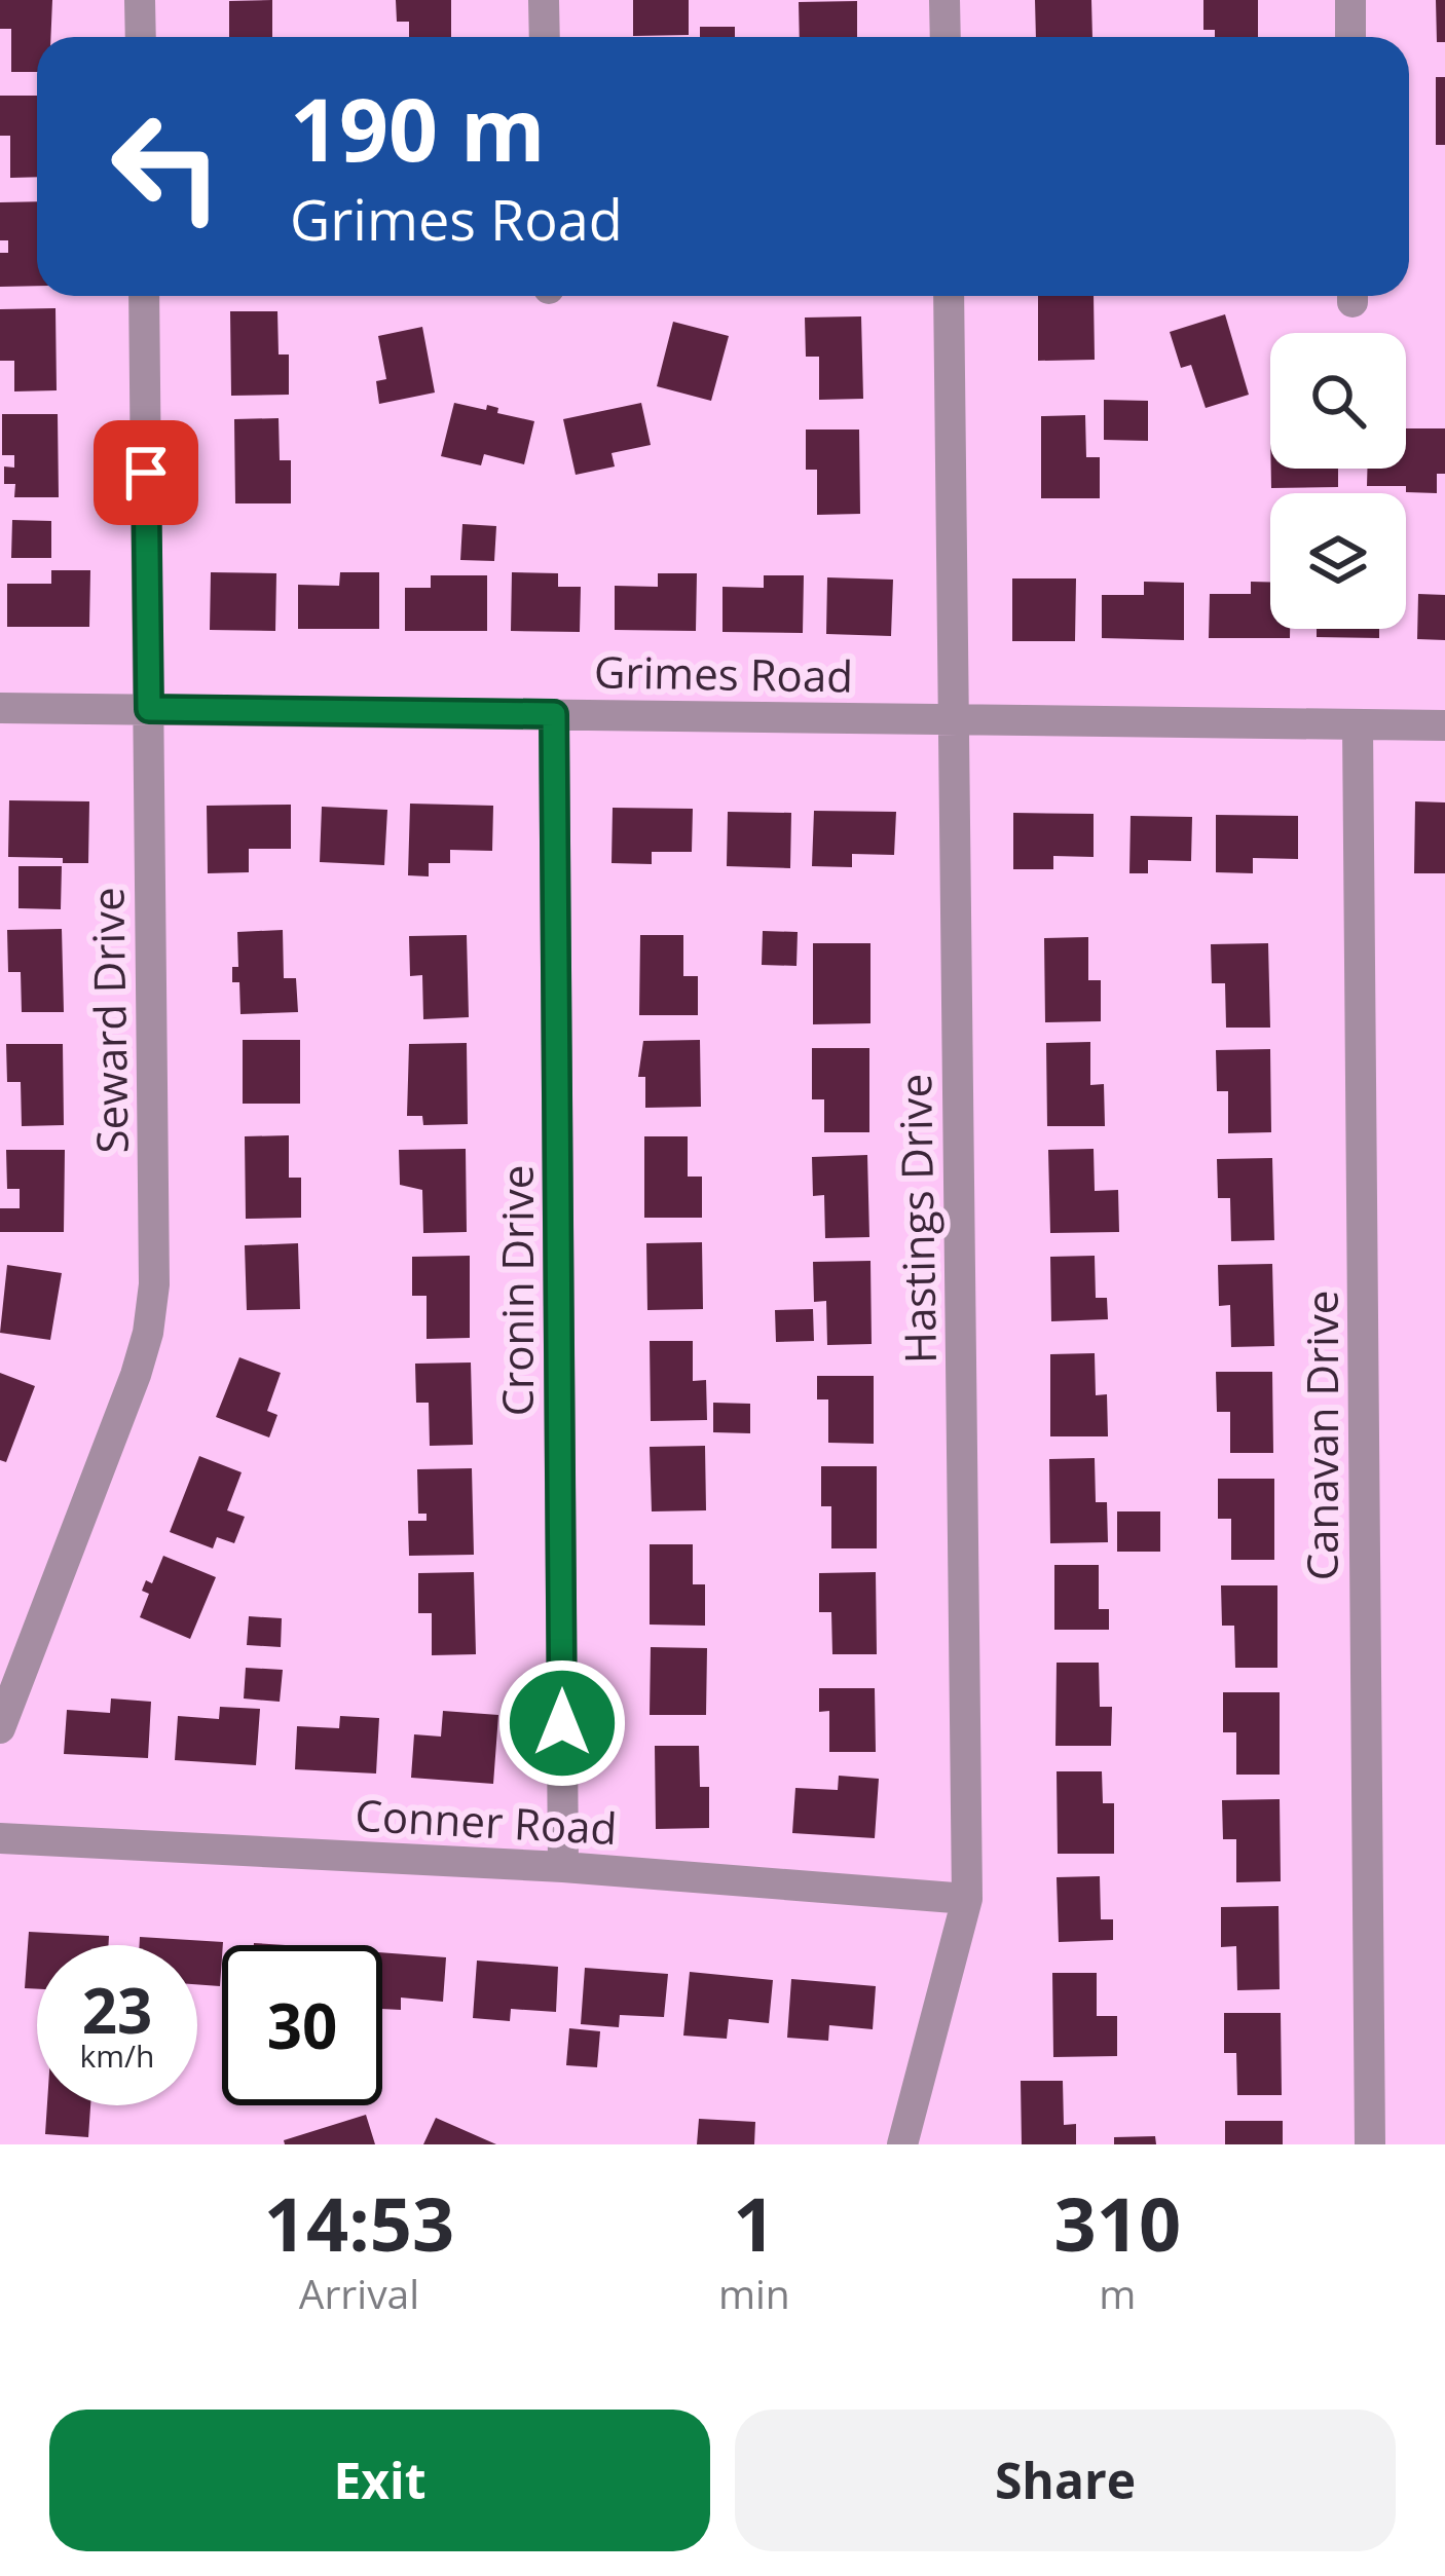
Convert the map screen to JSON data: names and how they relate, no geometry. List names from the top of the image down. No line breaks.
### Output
{"streets":{"street":["Grimes Road","Seward Drive","Hastings Drive","Cronin Drive","Canavan Drive","Conner Road"]},"crossings":[["Grimes Road","Seward Drive"],["Grimes Road","Hastings Drive"],["Grimes Road","Cronin Drive"],["Grimes Road","Canavan Drive"],["Hastings Drive","Conner Road"],["Cronin Drive","Conner Road"]],"page":{"turn":["190 m","Grimes Road"],"speed":"23 km/h","limit":"30","eta":["14:53","Arrival","1","min","310","m"],"buttons":["Exit","Share"]}}
